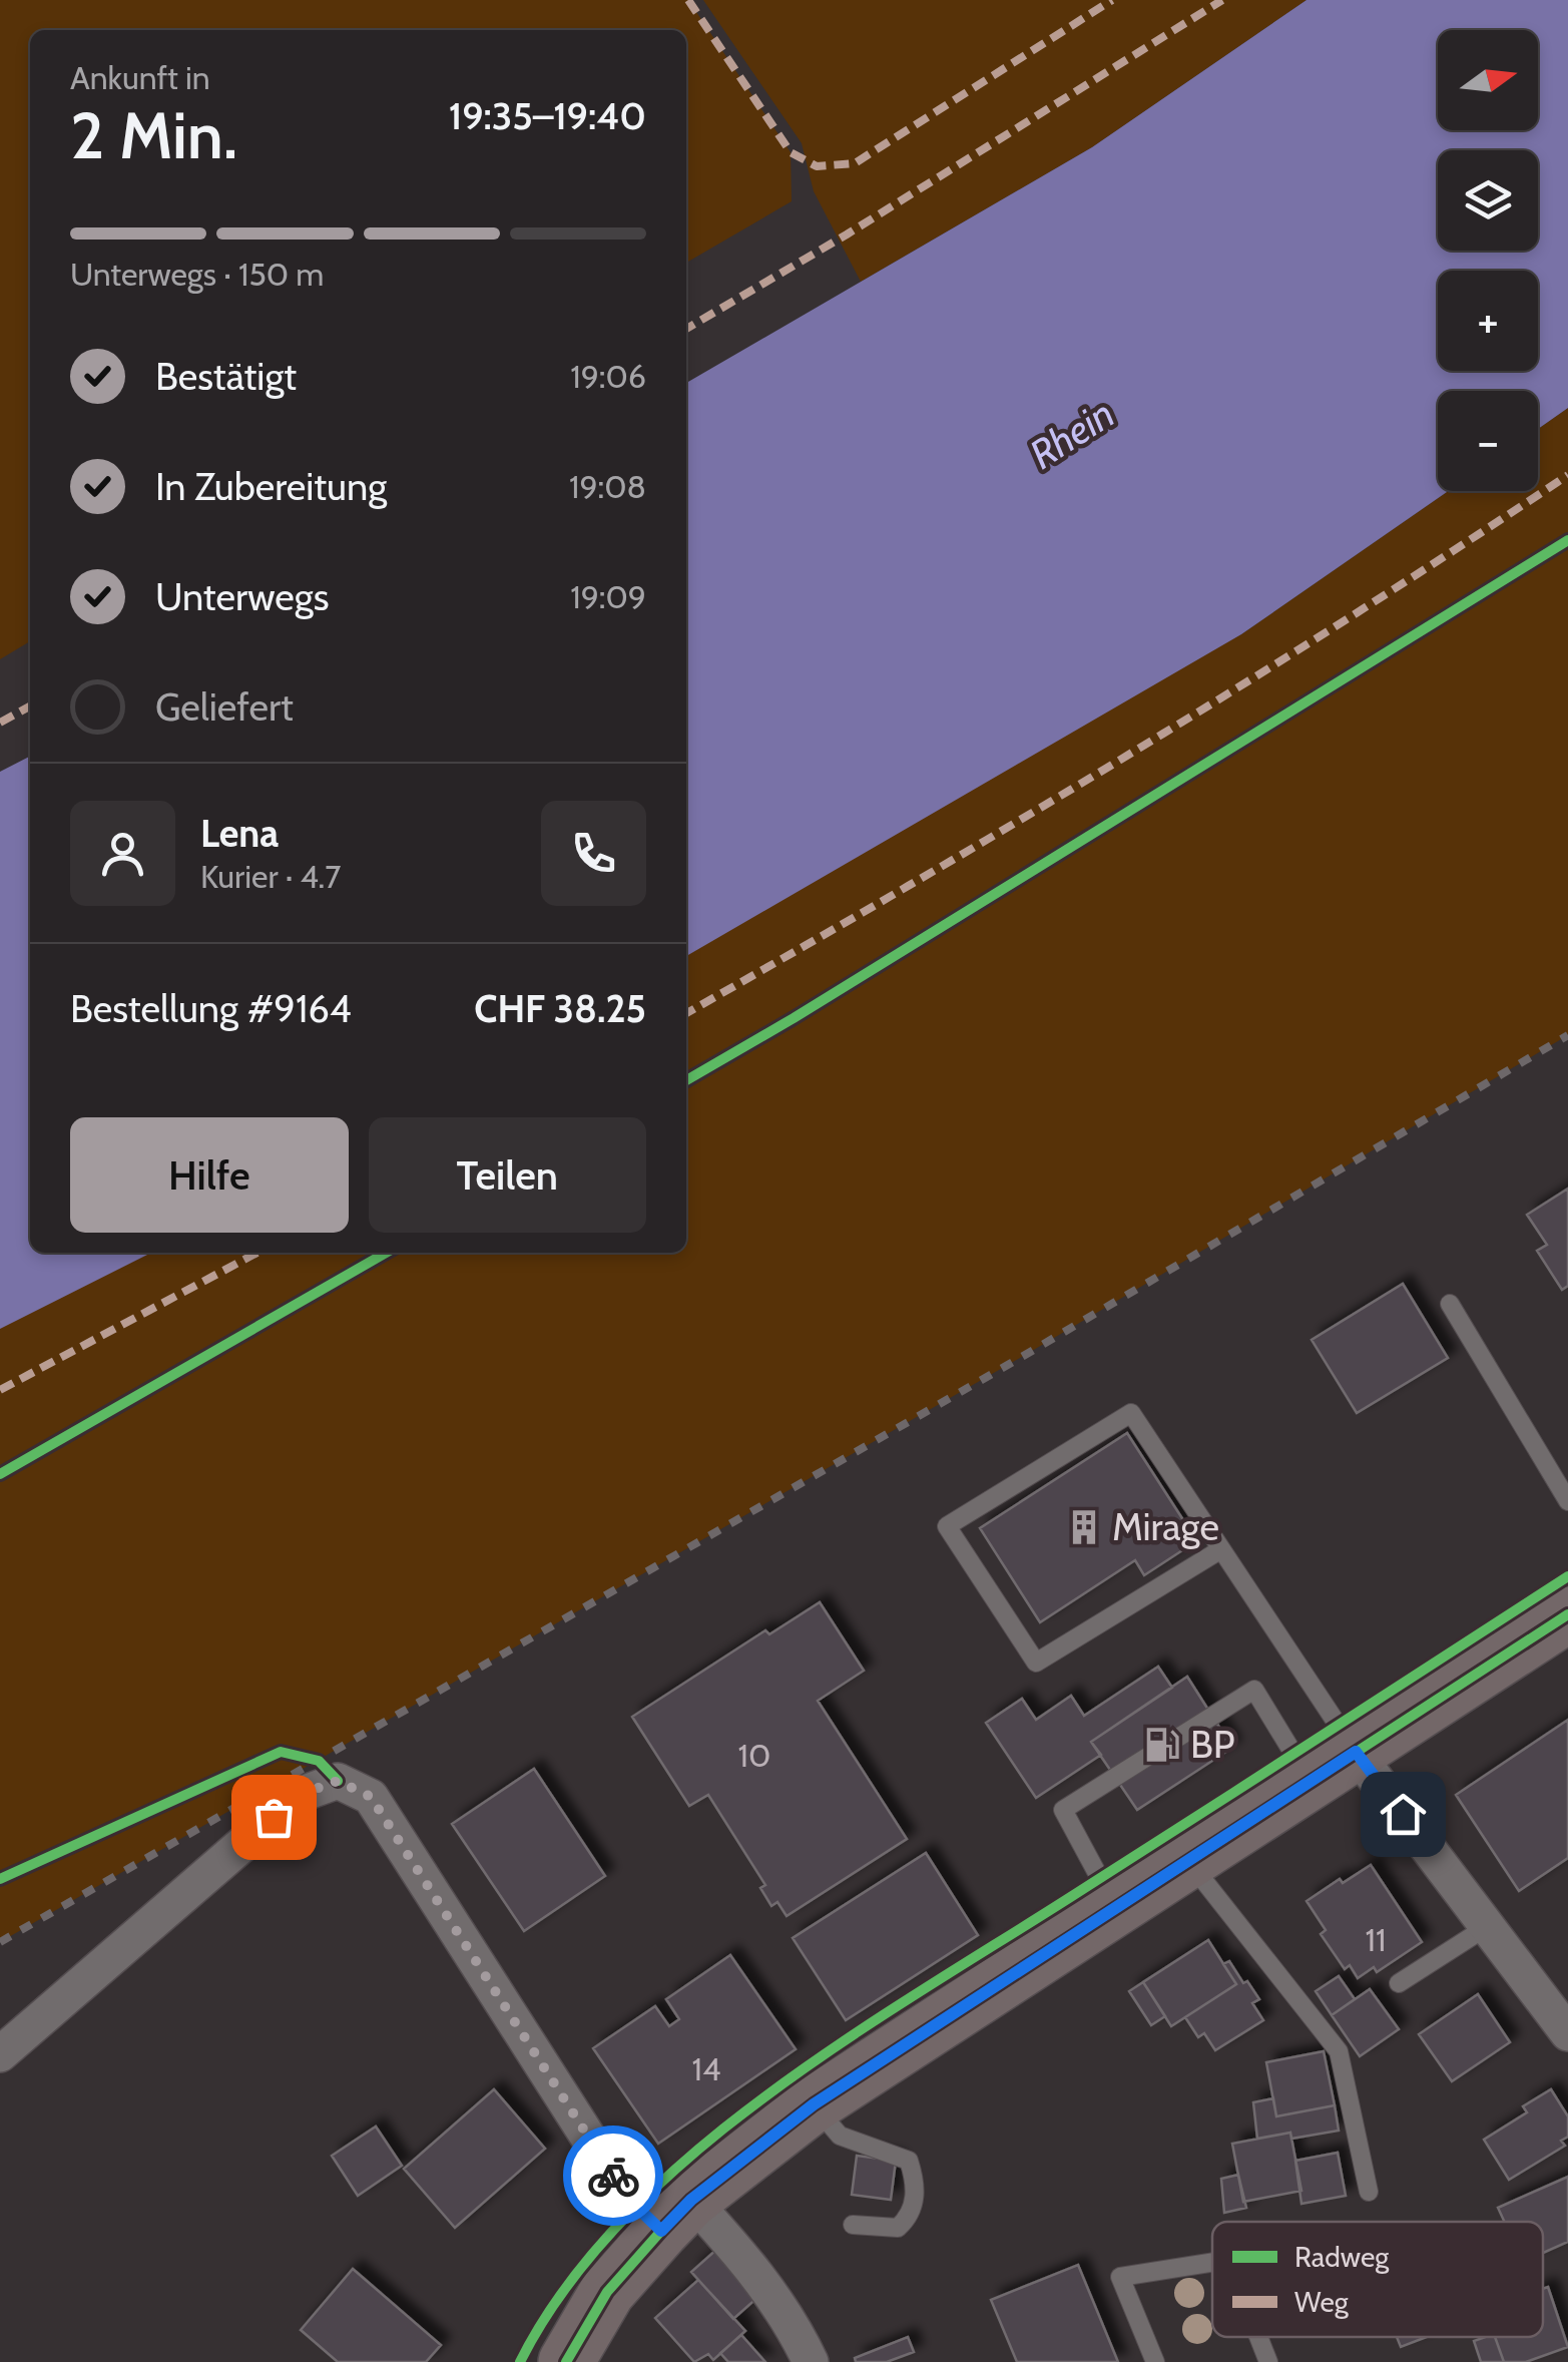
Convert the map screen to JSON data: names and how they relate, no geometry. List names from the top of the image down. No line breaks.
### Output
{"water":["Rhein"],"places":{"building":["Mirage"],"fuel station":["BP"]},"house_numbers":["10","11","14"],"legend":["Radweg","Weg"],"north":"right","page":{"map_buttons":["+","−"],"heading":["2 Min.","Ankunft in","19:35–19:40"],"panel":["Lena","Kurier · 4.7","Bestellung #9164","CHF 38.25"],"bar":"Unterwegs · 150 m","list":[["Bestätigt","19:06"],["In Zubereitung","19:08"],["Unterwegs","19:09"],"Geliefert"],"buttons":["Hilfe","Teilen"]}}
